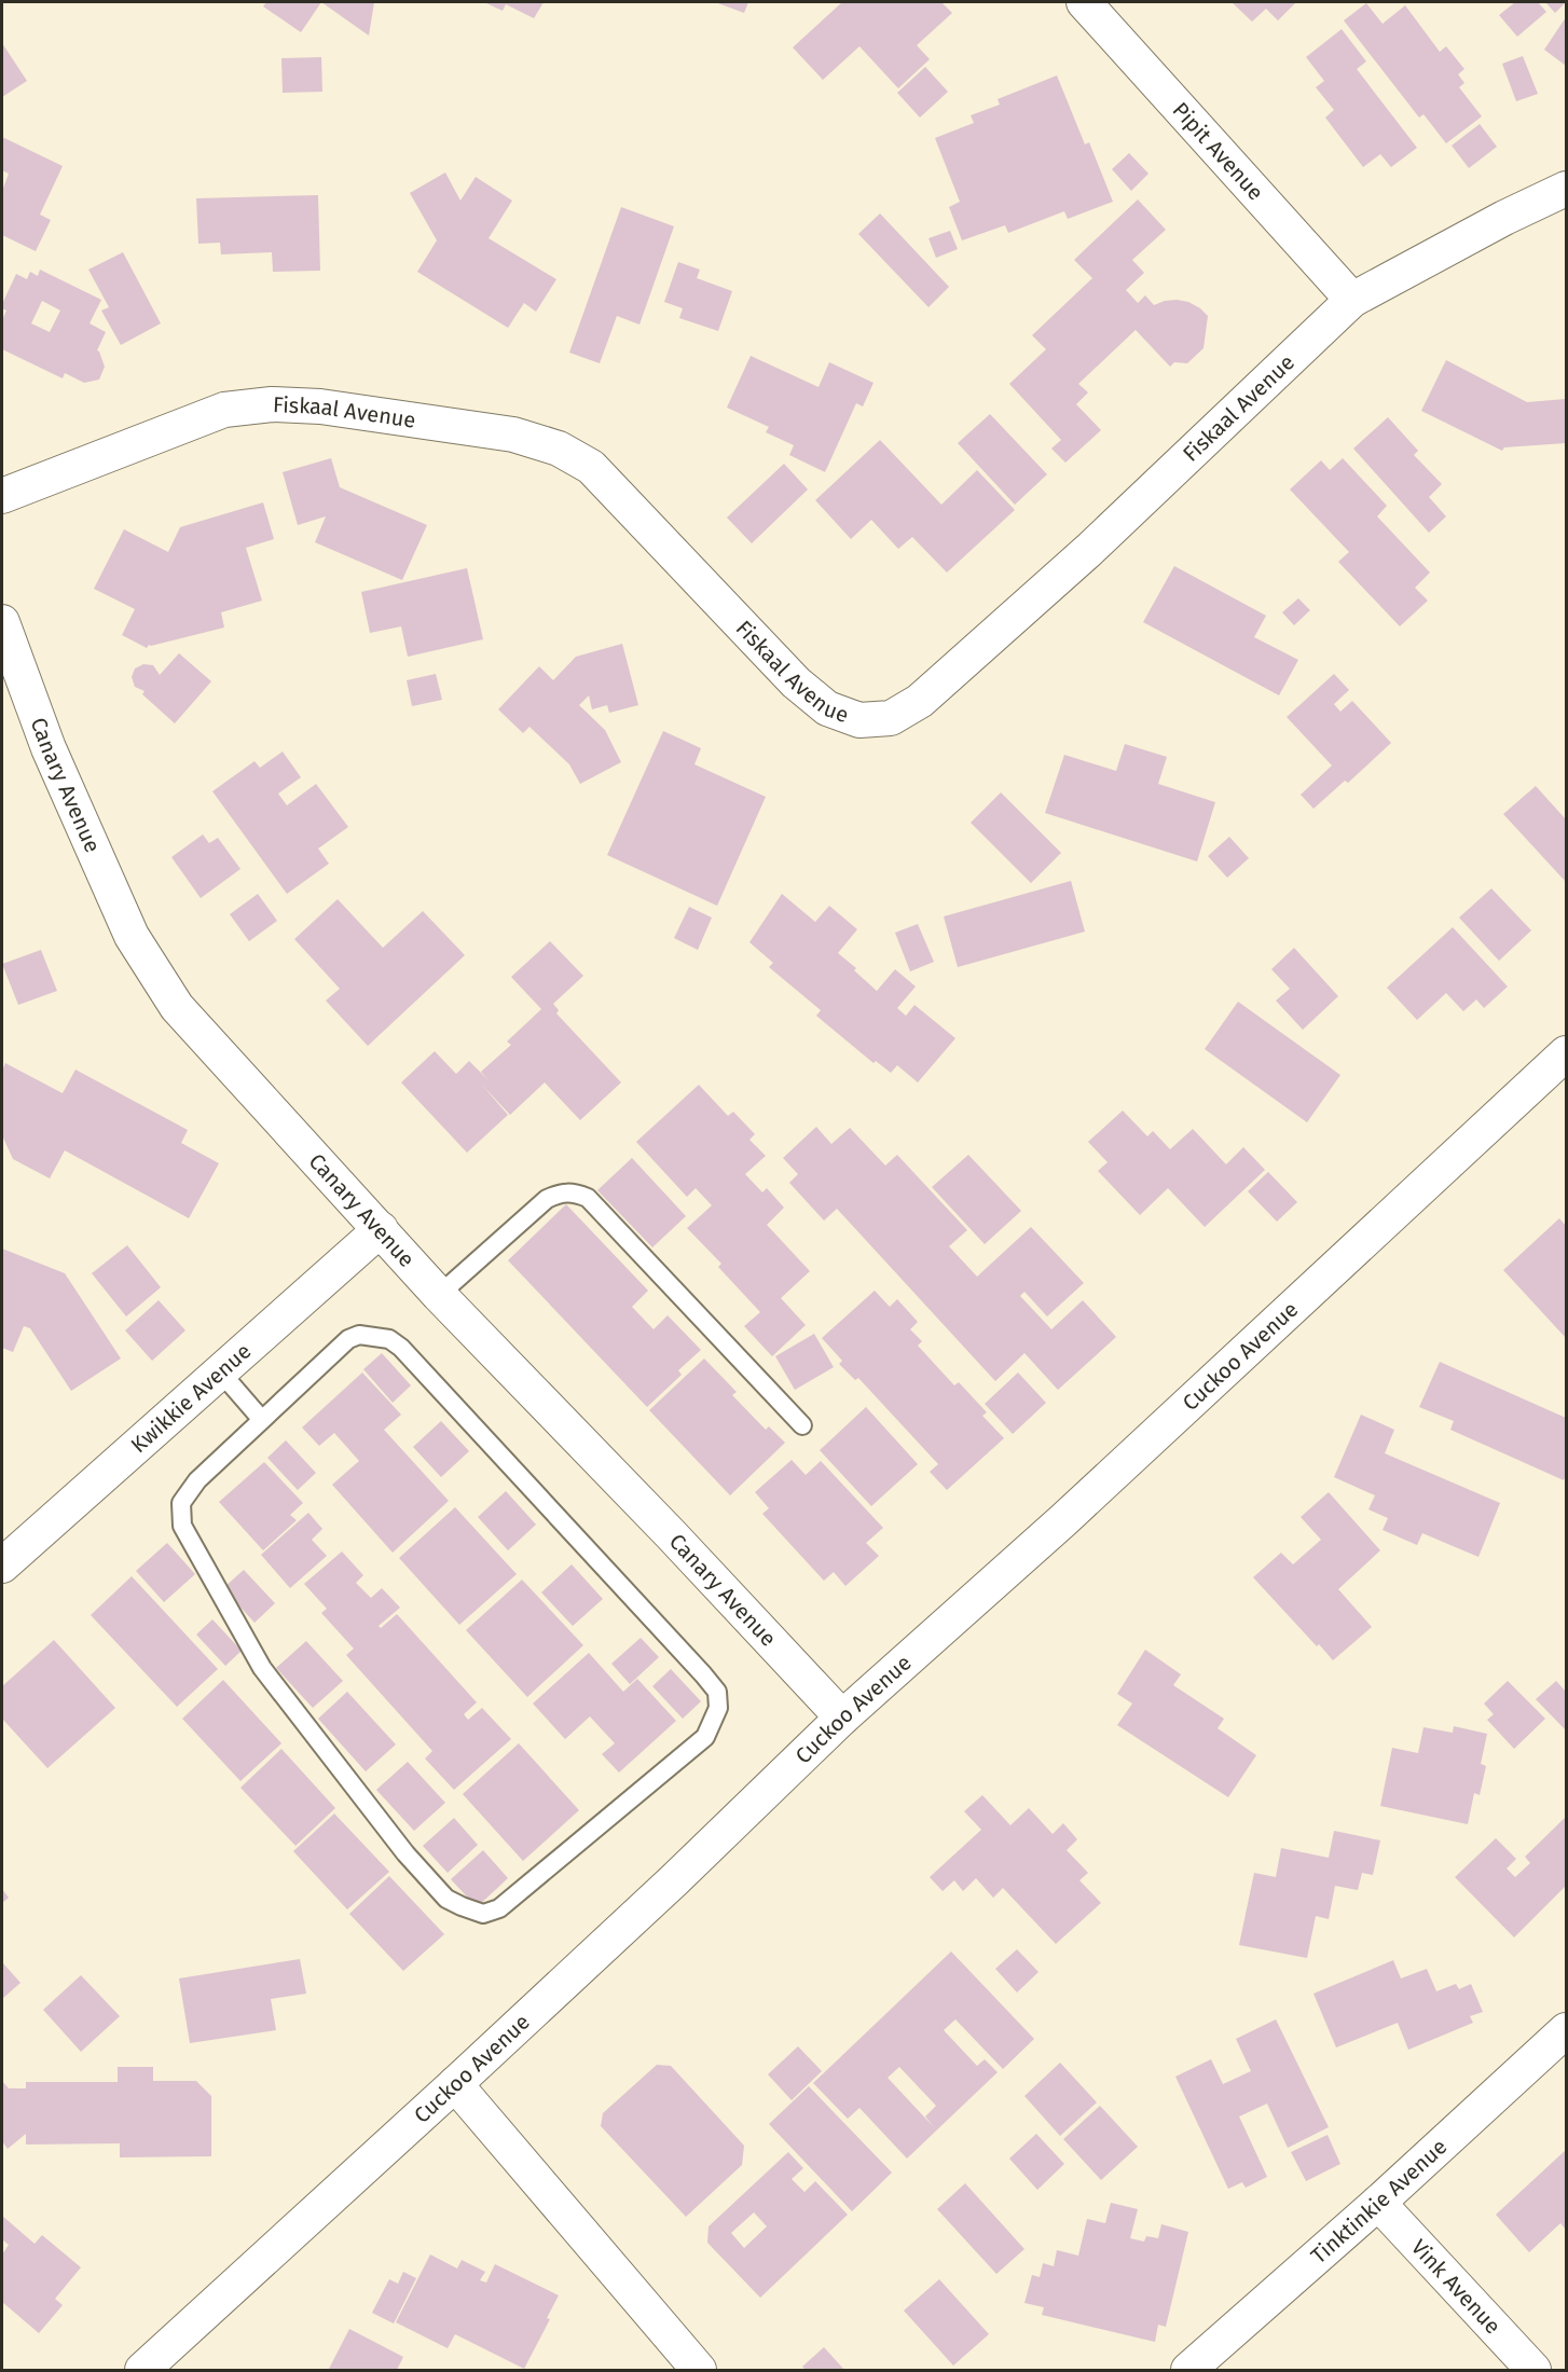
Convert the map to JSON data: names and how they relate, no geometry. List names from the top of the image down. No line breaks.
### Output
{"streets":{"street":["Pipit Avenue","Fiskaal Avenue","Canary Avenue","Cuckoo Avenue","Kwikkie Avenue","Tinktinkie Avenue","Vink Avenue"]},"crossings":[["Pipit Avenue","Fiskaal Avenue"],["Canary Avenue","Cuckoo Avenue"],["Canary Avenue","Kwikkie Avenue"],["Tinktinkie Avenue","Vink Avenue"]]}
